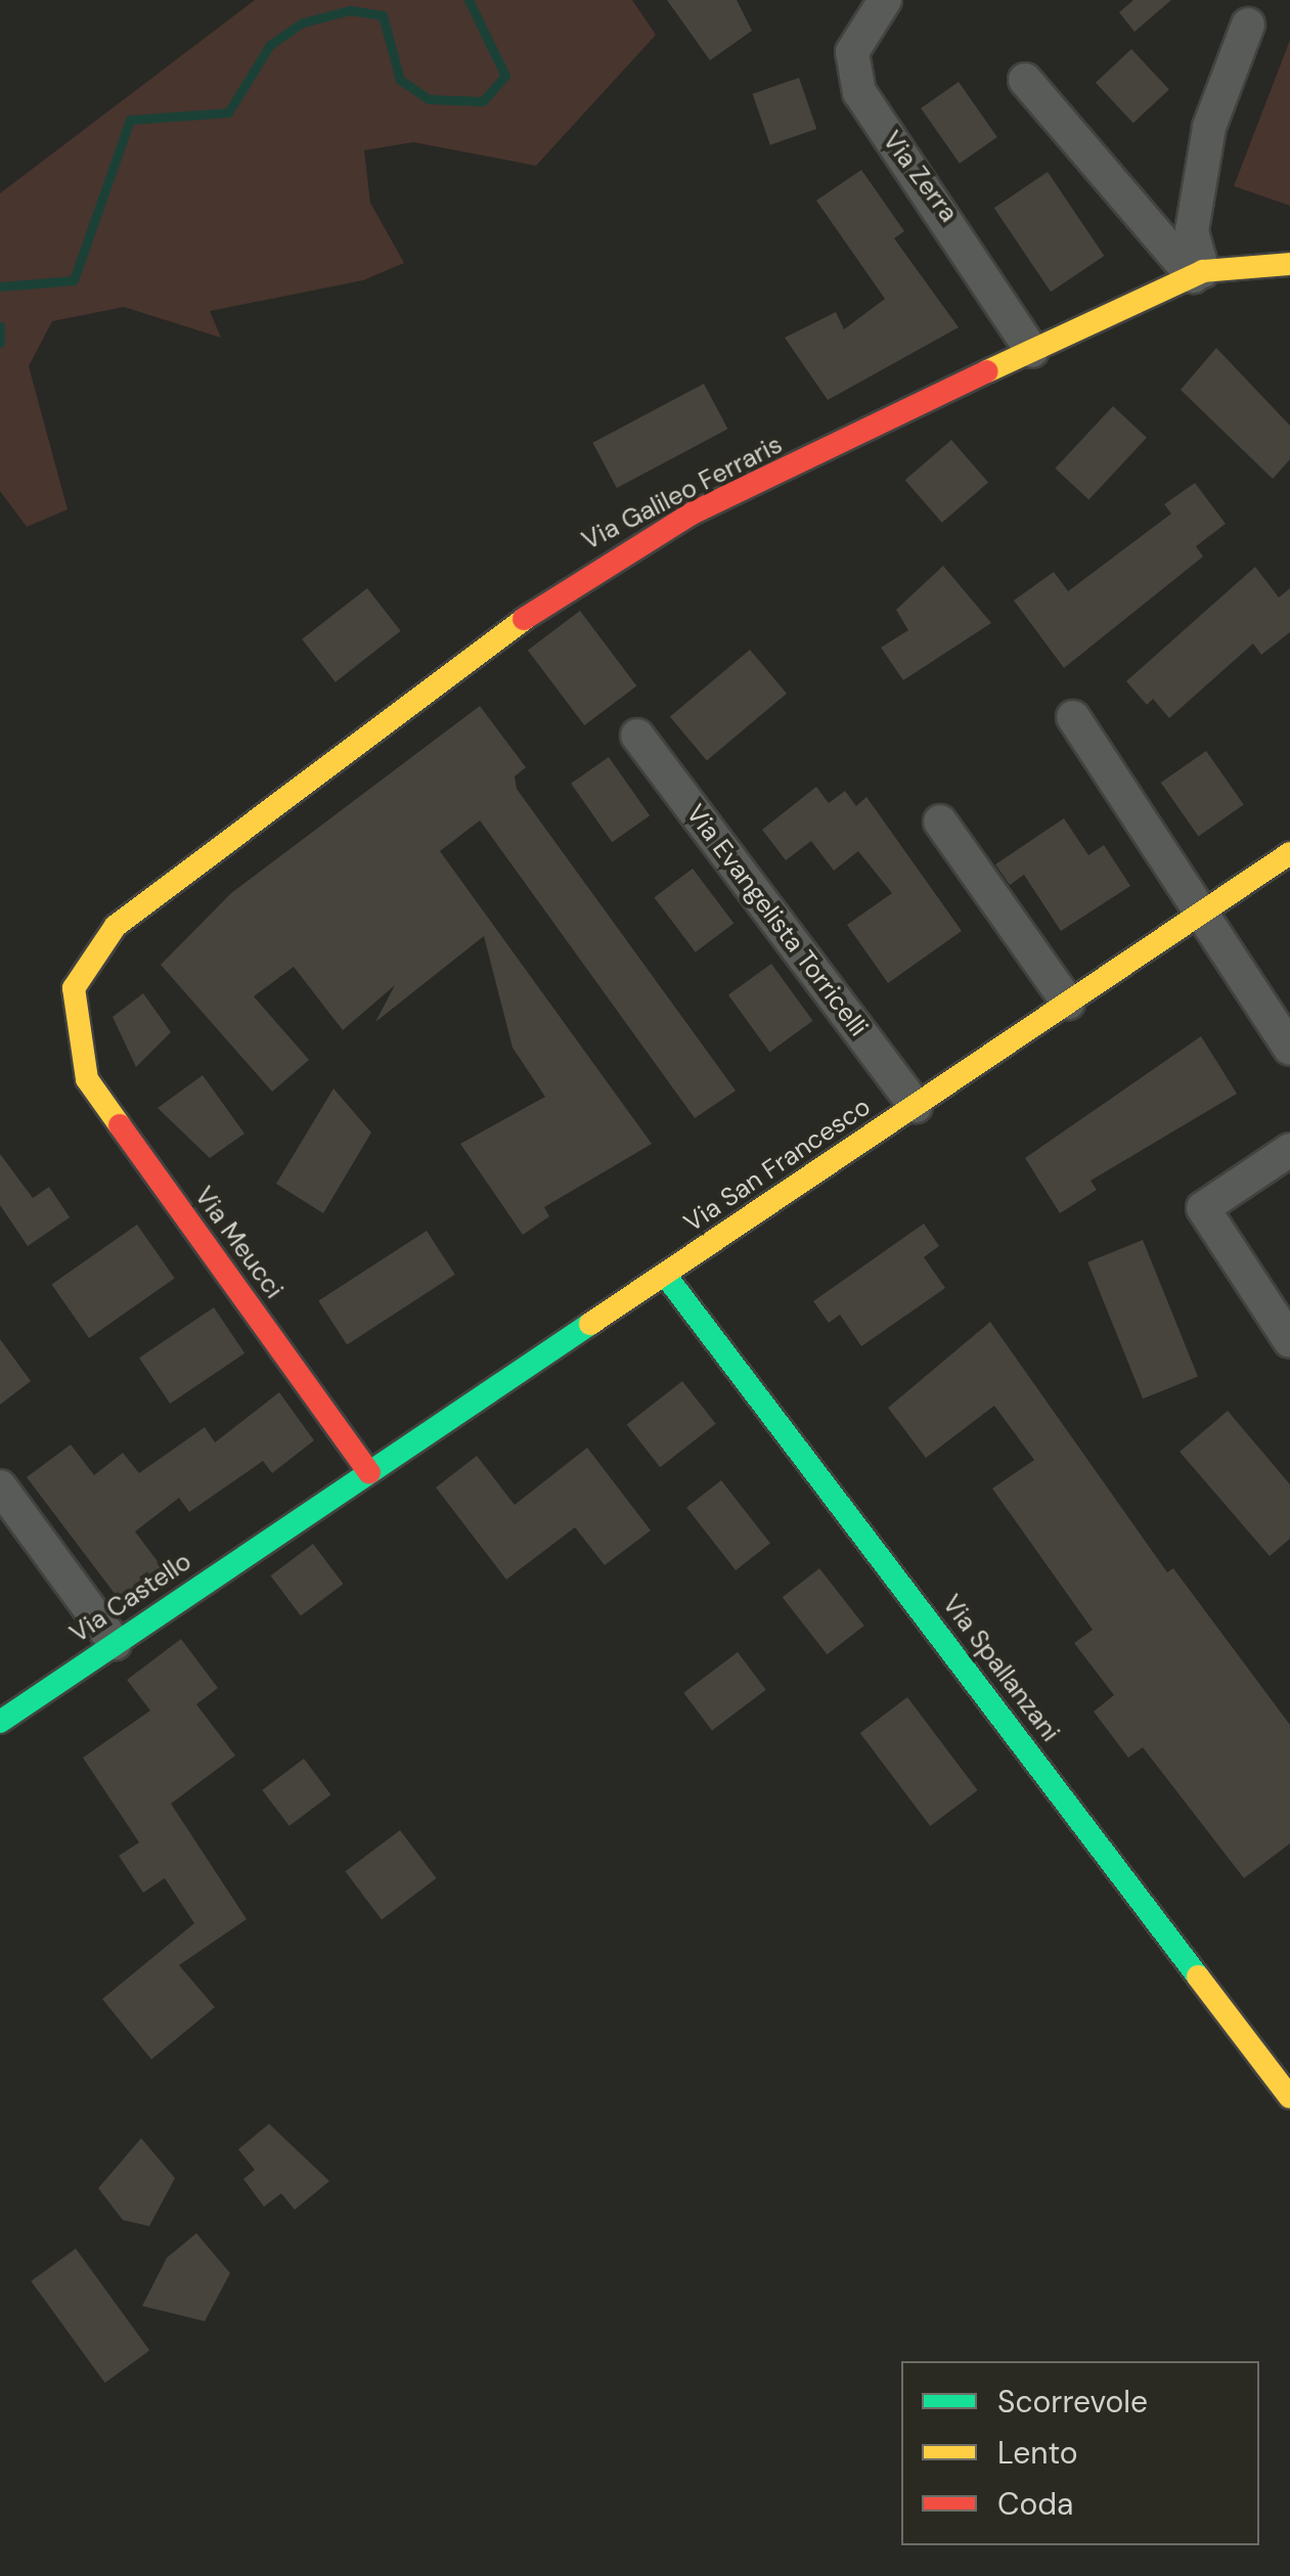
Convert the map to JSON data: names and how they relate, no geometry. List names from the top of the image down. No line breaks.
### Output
{"streets":{"street":["Via Zerra","Via Galileo Ferraris","Via Evangelista Torricelli","Via San Francesco","Via Meucci","Via Castello","Via Spallanzani"]},"crossings":[["Via Zerra","Via Galileo Ferraris"],["Via Galileo Ferraris","Via Meucci"],["Via Evangelista Torricelli","Via San Francesco"],["Via San Francesco","Via Meucci"],["Via San Francesco","Via Castello"],["Via San Francesco","Via Spallanzani"]],"legend":["Scorrevole","Lento","Coda"]}
